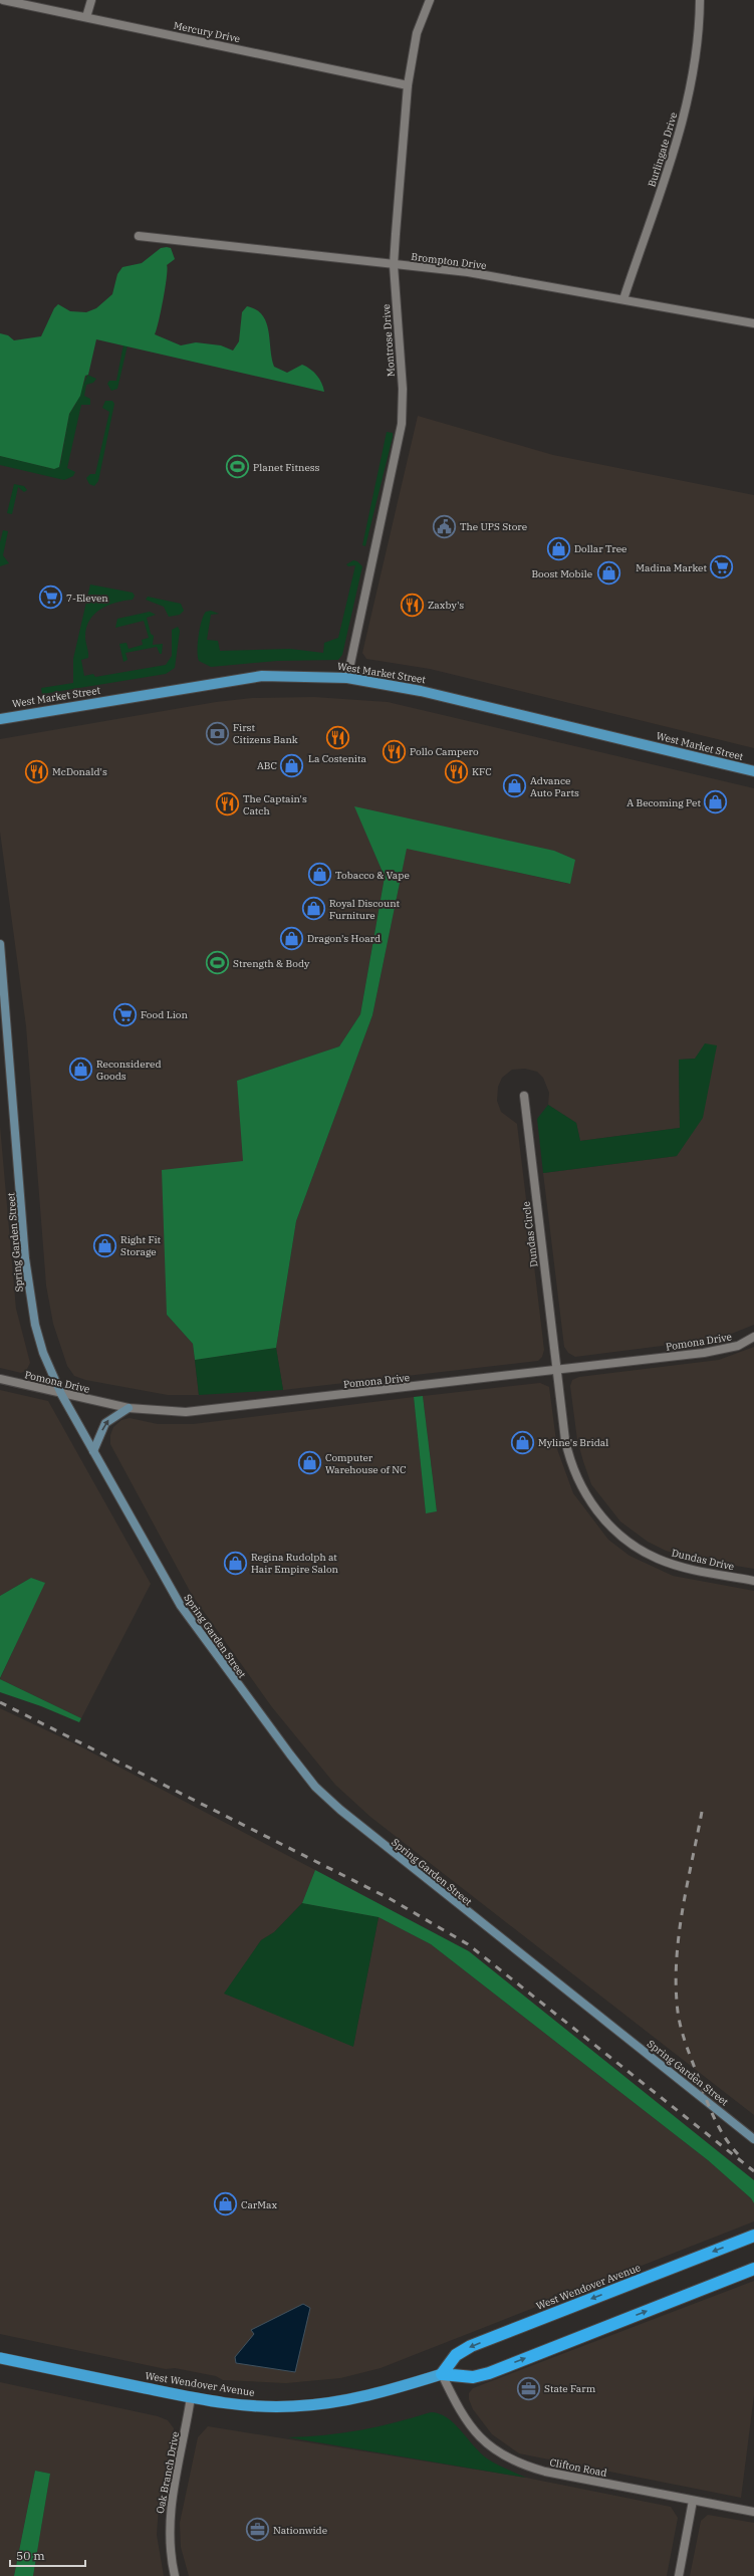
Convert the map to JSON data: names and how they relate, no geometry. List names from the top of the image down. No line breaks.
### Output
{"streets":{"highway":["West Wendover Avenue"],"main road":["West Market Street","Spring Garden Street"],"street":["Mercury Drive","Burlingate Drive","Brompton Drive","Montrose Drive","Dundas Circle","Pomona Drive","Dundas Drive","Clifton Road","Oak Branch Drive"]},"crossings":[["Mercury Drive","Montrose Drive"],["Burlingate Drive","Brompton Drive"],["Brompton Drive","Montrose Drive"],["Montrose Drive","West Market Street"],["Dundas Circle","Pomona Drive"],["Dundas Circle","Dundas Drive"],["Spring Garden Street","Pomona Drive"],["Pomona Drive","Dundas Drive"],["West Wendover Avenue","Clifton Road"],["West Wendover Avenue","Oak Branch Drive"]],"places":{"sports":["Planet Fitness","Strength & Body"],"public building":["The UPS Store"],"shop":["Dollar Tree","Boost Mobile","ABC","Advance Auto Parts","A Becoming Pet","Tobacco & Vape","Royal Discount Furniture","Dragon's Hoard","Reconsidered Goods","Right Fit Storage","Myline's Bridal","Computer Warehouse of NC","Regina Rudolph at Hair Empire Salon","CarMax"],"supermarket":["Madina Market","7-Eleven","Food Lion"],"restaurant":["Zaxby's","La Costenita","Pollo Campero","McDonald's","KFC","The Captain's Catch"],"bank":["First Citizens Bank"],"office":["State Farm","Nationwide"]},"scale_bar":"50 m"}
